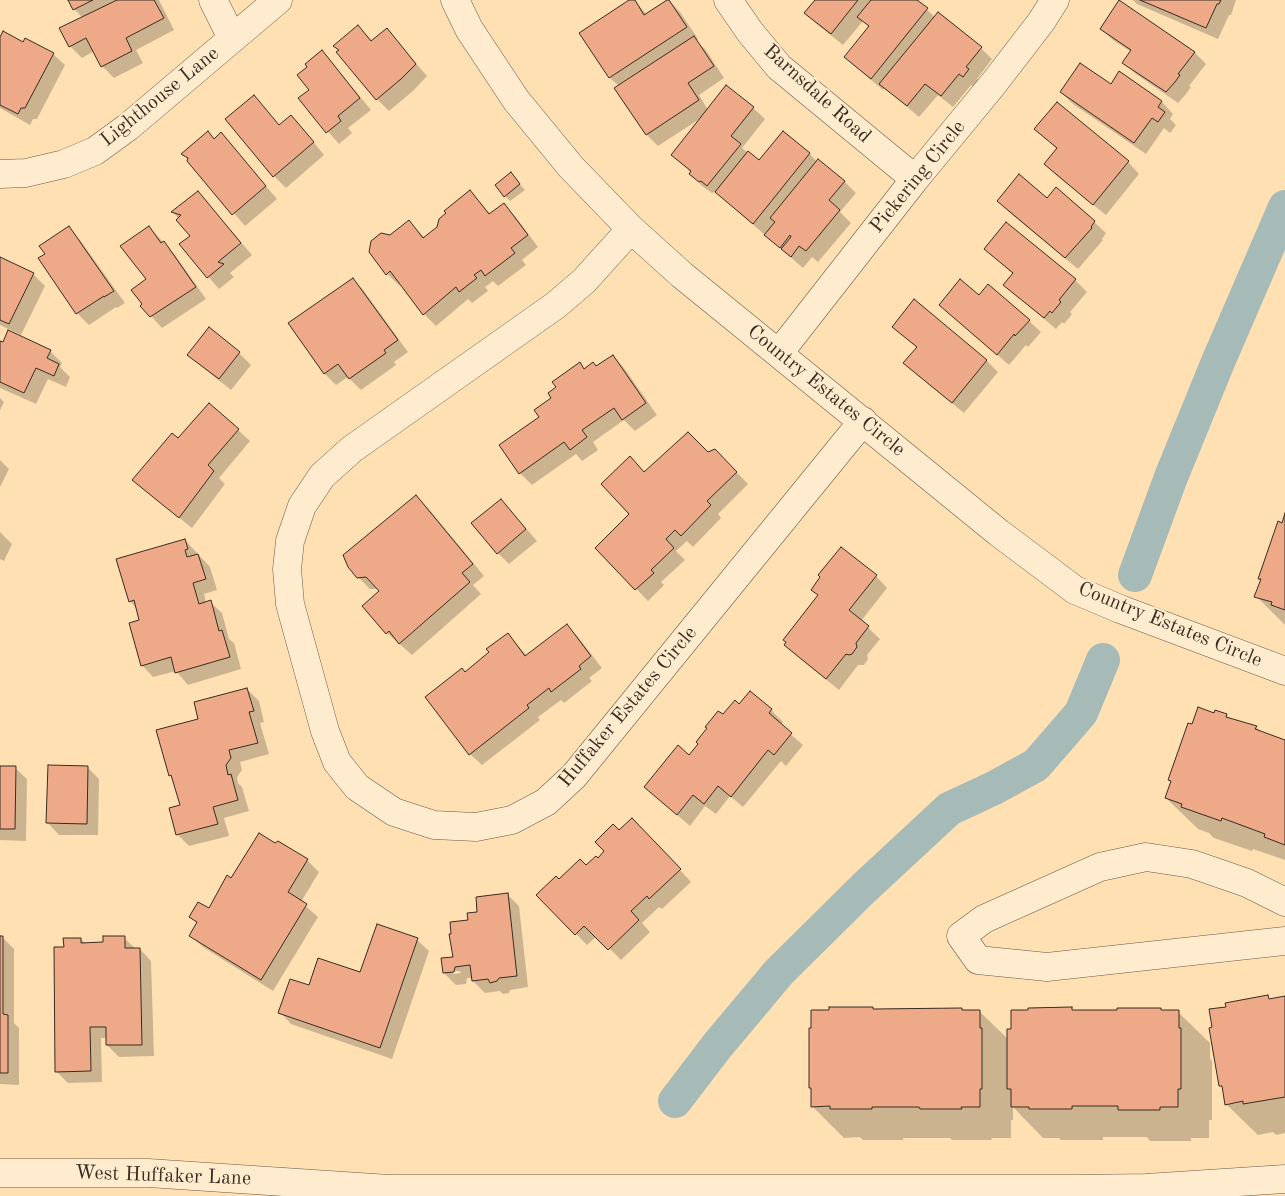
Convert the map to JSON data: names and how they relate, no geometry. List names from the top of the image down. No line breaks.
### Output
{"streets":{"street":["Barnsdale Road","Lighthouse Lane","Pickering Circle","Country Estates Circle","Huffaker Estates Circle","West Huffaker Lane"]},"crossings":[["Barnsdale Road","Pickering Circle"],["Pickering Circle","Country Estates Circle"],["Country Estates Circle","Huffaker Estates Circle"]]}
